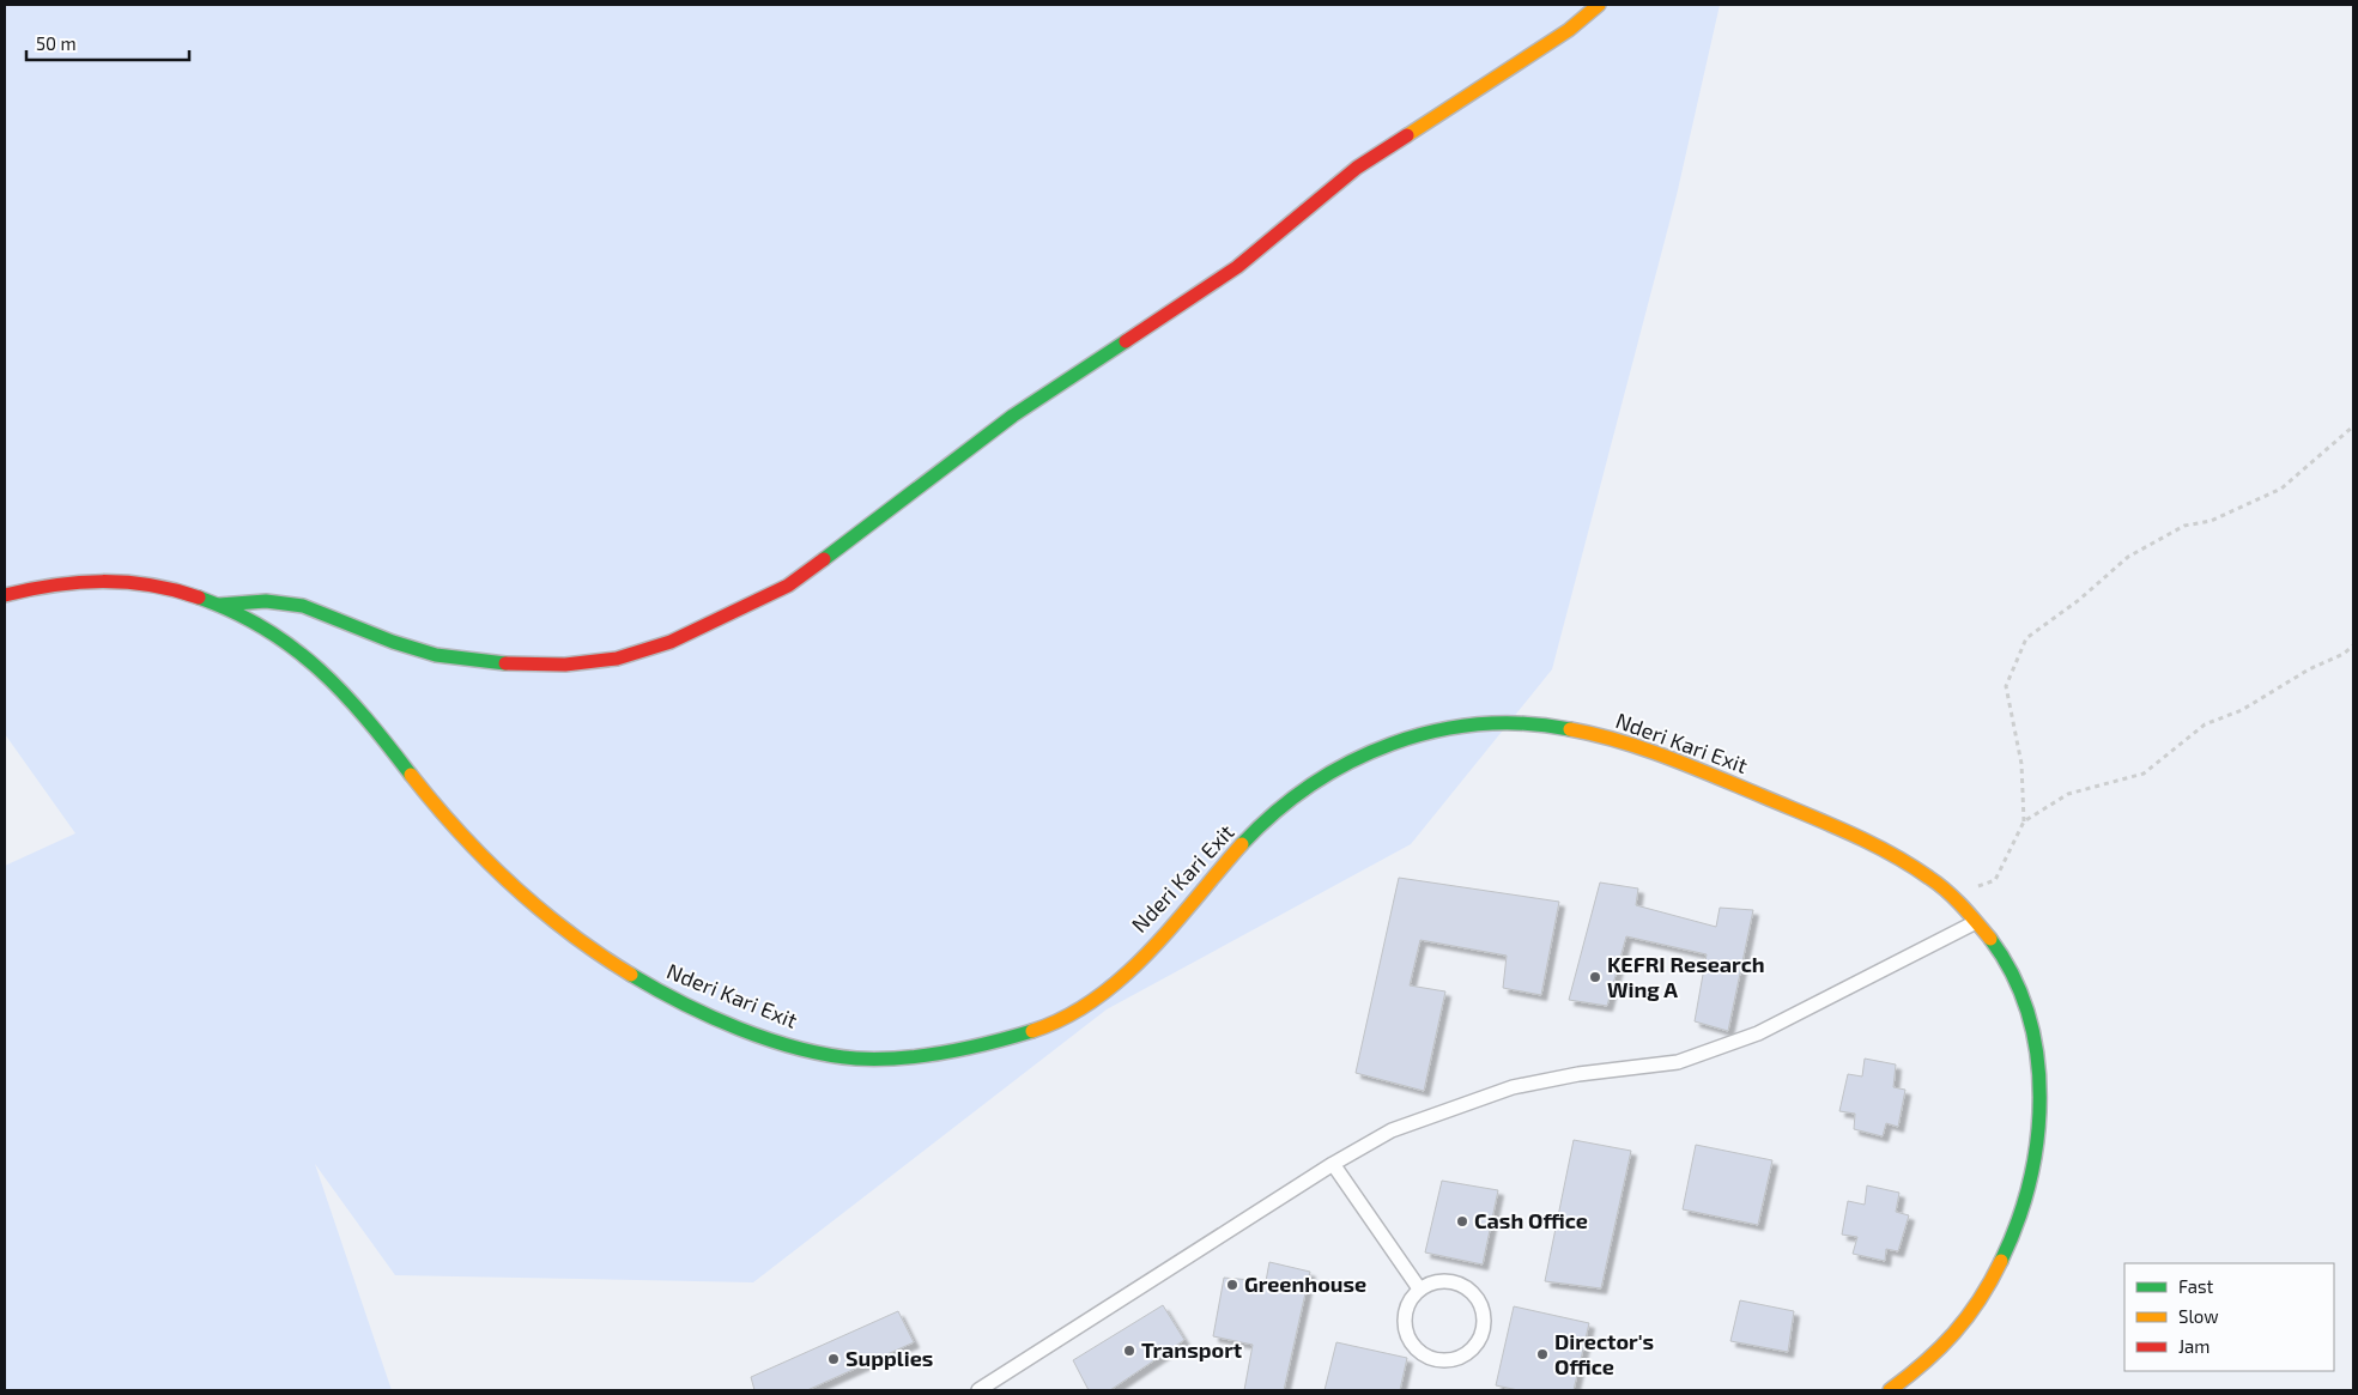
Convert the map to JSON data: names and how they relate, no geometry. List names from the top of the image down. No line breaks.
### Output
{"streets":{"street":["Nderi Kari Exit"]},"places":["KEFRI Research Wing A","Cash Office","Greenhouse","Transport","Director's Office","Supplies"],"legend":["Fast","Slow","Jam"],"scale_bar":"50 m"}
